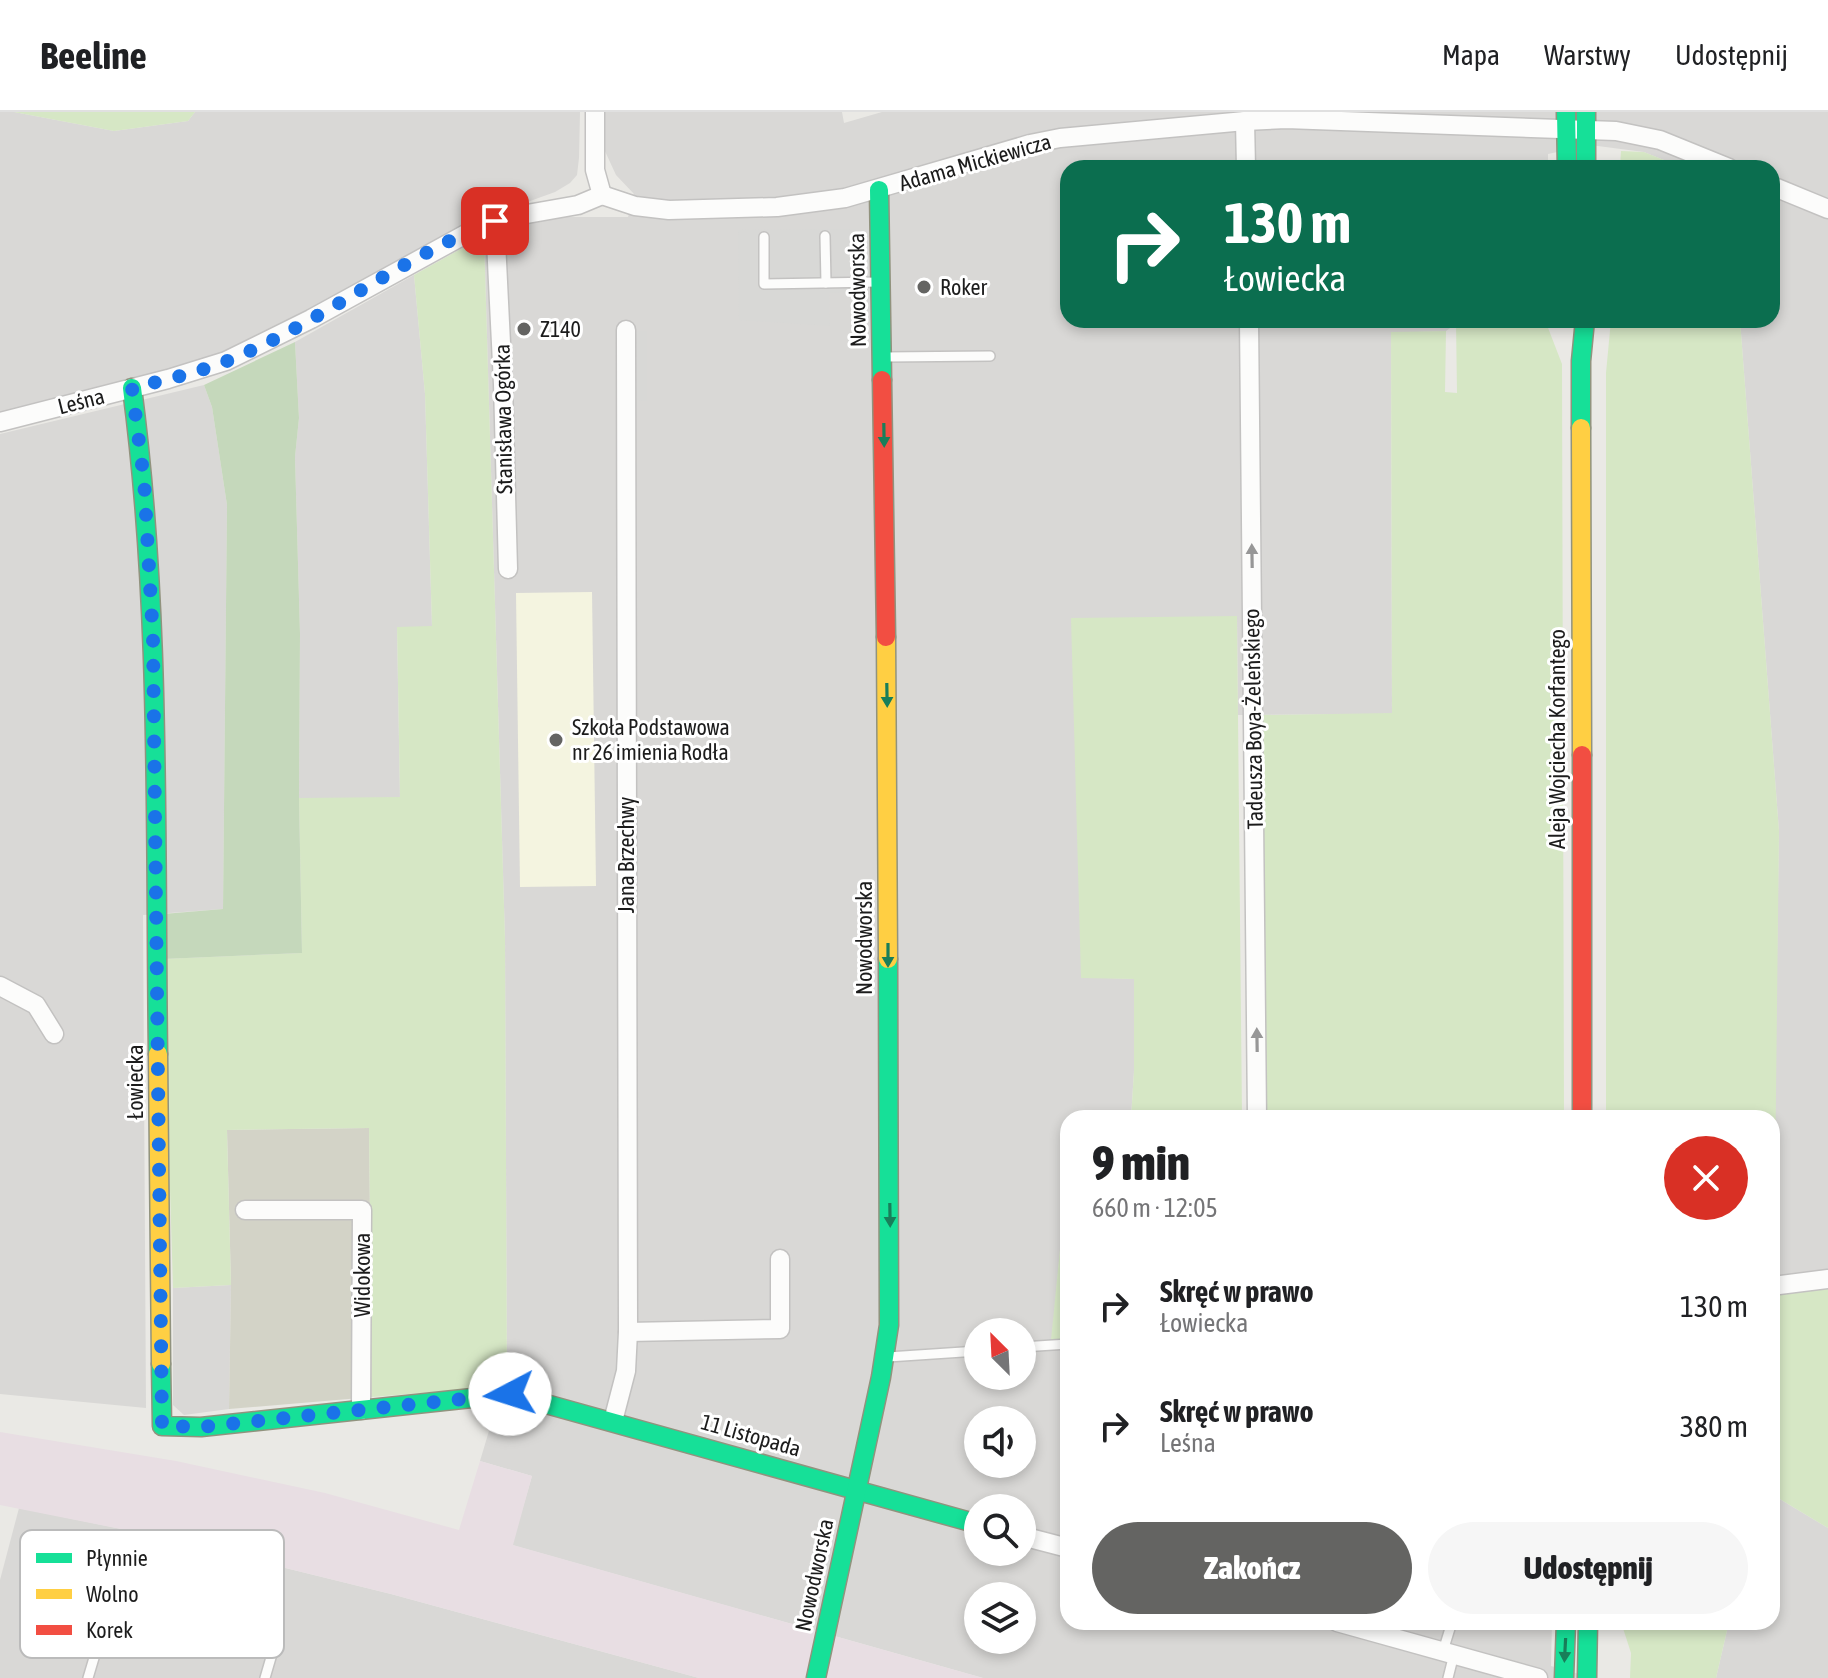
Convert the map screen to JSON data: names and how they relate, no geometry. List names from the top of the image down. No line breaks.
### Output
{"streets":{"street":["Adama Mickiewicza","Nowodworska","Leśna","Stanisława Ogórka","Tadeusza Boya-Żeleńskiego","Aleja Wojciecha Korfantego","Jana Brzechwy","Łowiecka","Widokowa","11 Listopada"]},"crossings":[["Adama Mickiewicza","Nowodworska"],["Adama Mickiewicza","Leśna"],["Nowodworska","11 Listopada"],["Leśna","Stanisława Ogórka"],["Leśna","Łowiecka"],["Jana Brzechwy","11 Listopada"],["Łowiecka","Widokowa"],["Łowiecka","11 Listopada"]],"one_way":["Nowodworska","Tadeusza Boya-Żeleńskiego"],"places":["Roker","Z140","Szkoła Podstawowa nr 26 imienia Rodła"],"legend":["Płynnie","Wolno","Korek"],"north":"top left","page":{"header":"Beeline","nav":["Mapa","Warstwy","Udostępnij"],"turn":["130 m","Łowiecka"],"heading":["9 min","660 m · 12:05"],"list":[{"name":"Skręć w prawo","note":"Łowiecka","value":"130 m"},{"name":"Skręć w prawo","note":"Leśna","value":"380 m"}],"buttons":["Zakończ","Udostępnij"]}}
